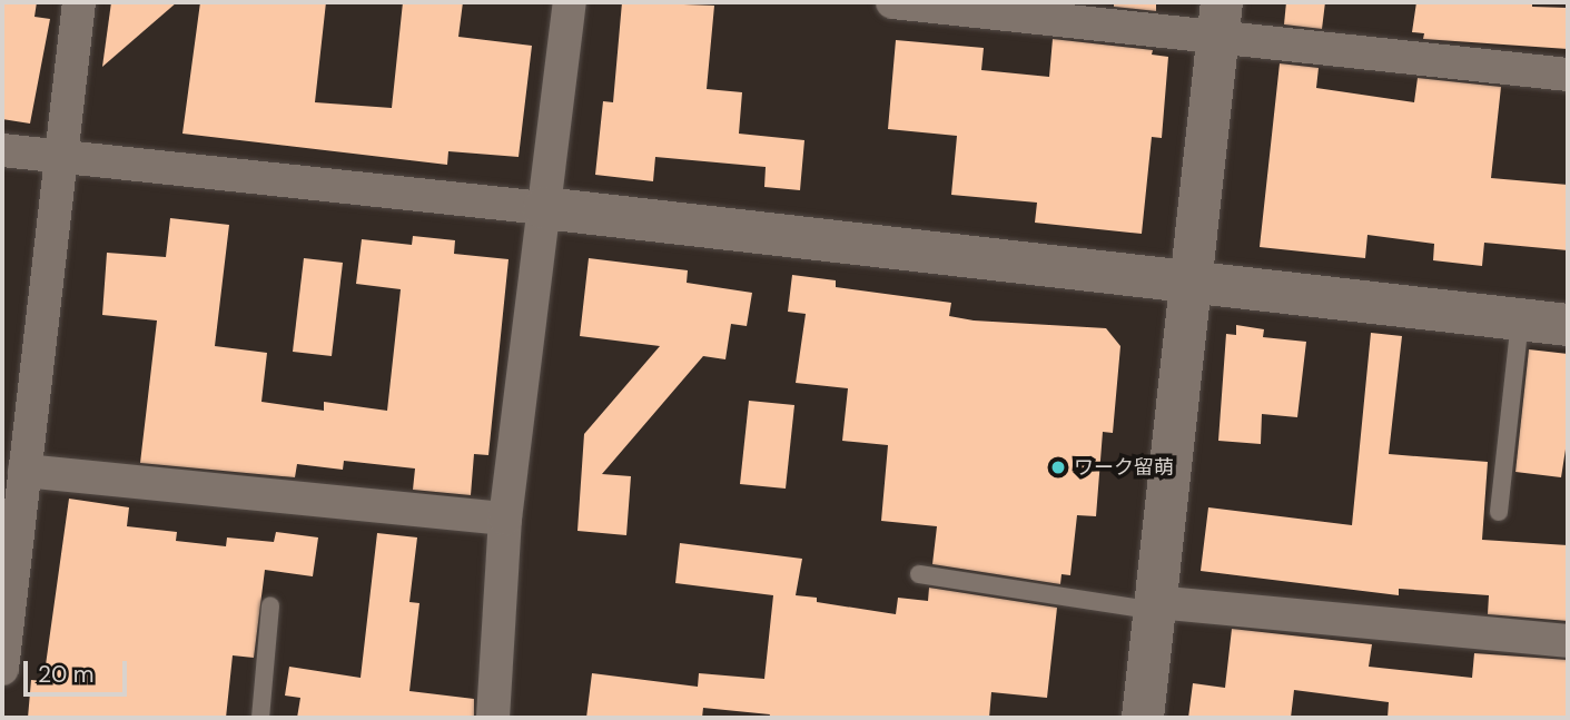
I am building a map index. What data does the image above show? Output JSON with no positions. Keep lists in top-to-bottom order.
{
  "places": ["ワーク留萌"],
  "scale_bar": "20 m"
}
